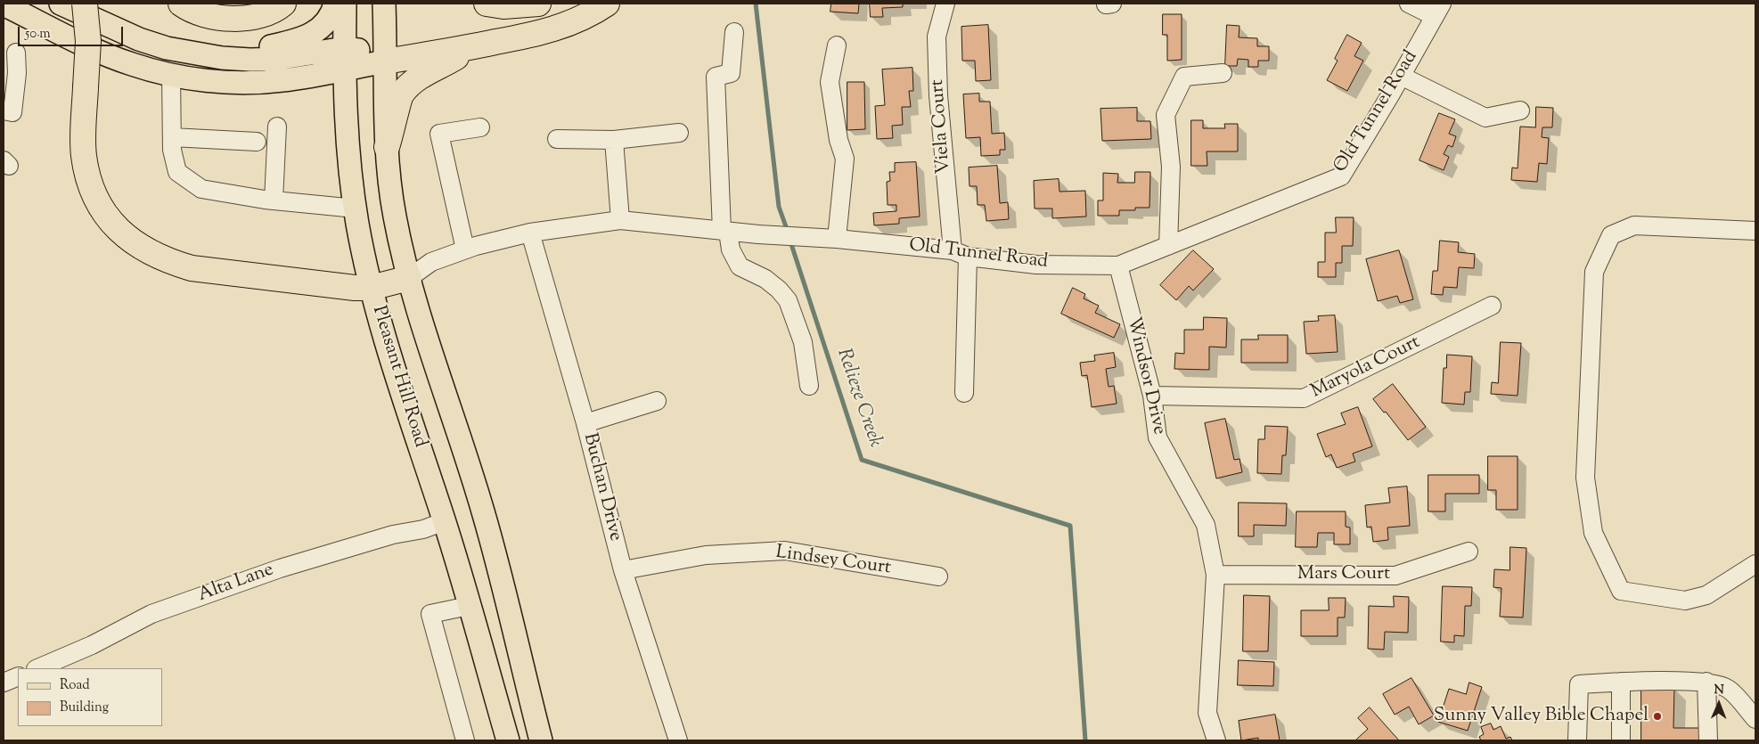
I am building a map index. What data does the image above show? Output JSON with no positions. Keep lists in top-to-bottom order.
{
  "streets": {
    "main road": ["Pleasant Hill Road"],
    "street": [
      "Old Tunnel Road",
      "Viela Court",
      "Maryola Court",
      "Windsor Drive",
      "Buchan Drive",
      "Lindsey Court",
      "Mars Court",
      "Alta Lane"
    ]
  },
  "crossings": [
    ["Old Tunnel Road", "Viela Court"],
    ["Old Tunnel Road", "Windsor Drive"],
    ["Old Tunnel Road", "Pleasant Hill Road"],
    ["Old Tunnel Road", "Buchan Drive"],
    ["Maryola Court", "Windsor Drive"],
    ["Windsor Drive", "Mars Court"],
    ["Pleasant Hill Road", "Alta Lane"],
    ["Buchan Drive", "Lindsey Court"]
  ],
  "water": ["Relieze Creek"],
  "places": ["Sunny Valley Bible Chapel"],
  "legend": ["Road", "Building"],
  "scale_bar": "50 m",
  "north": "top"
}
